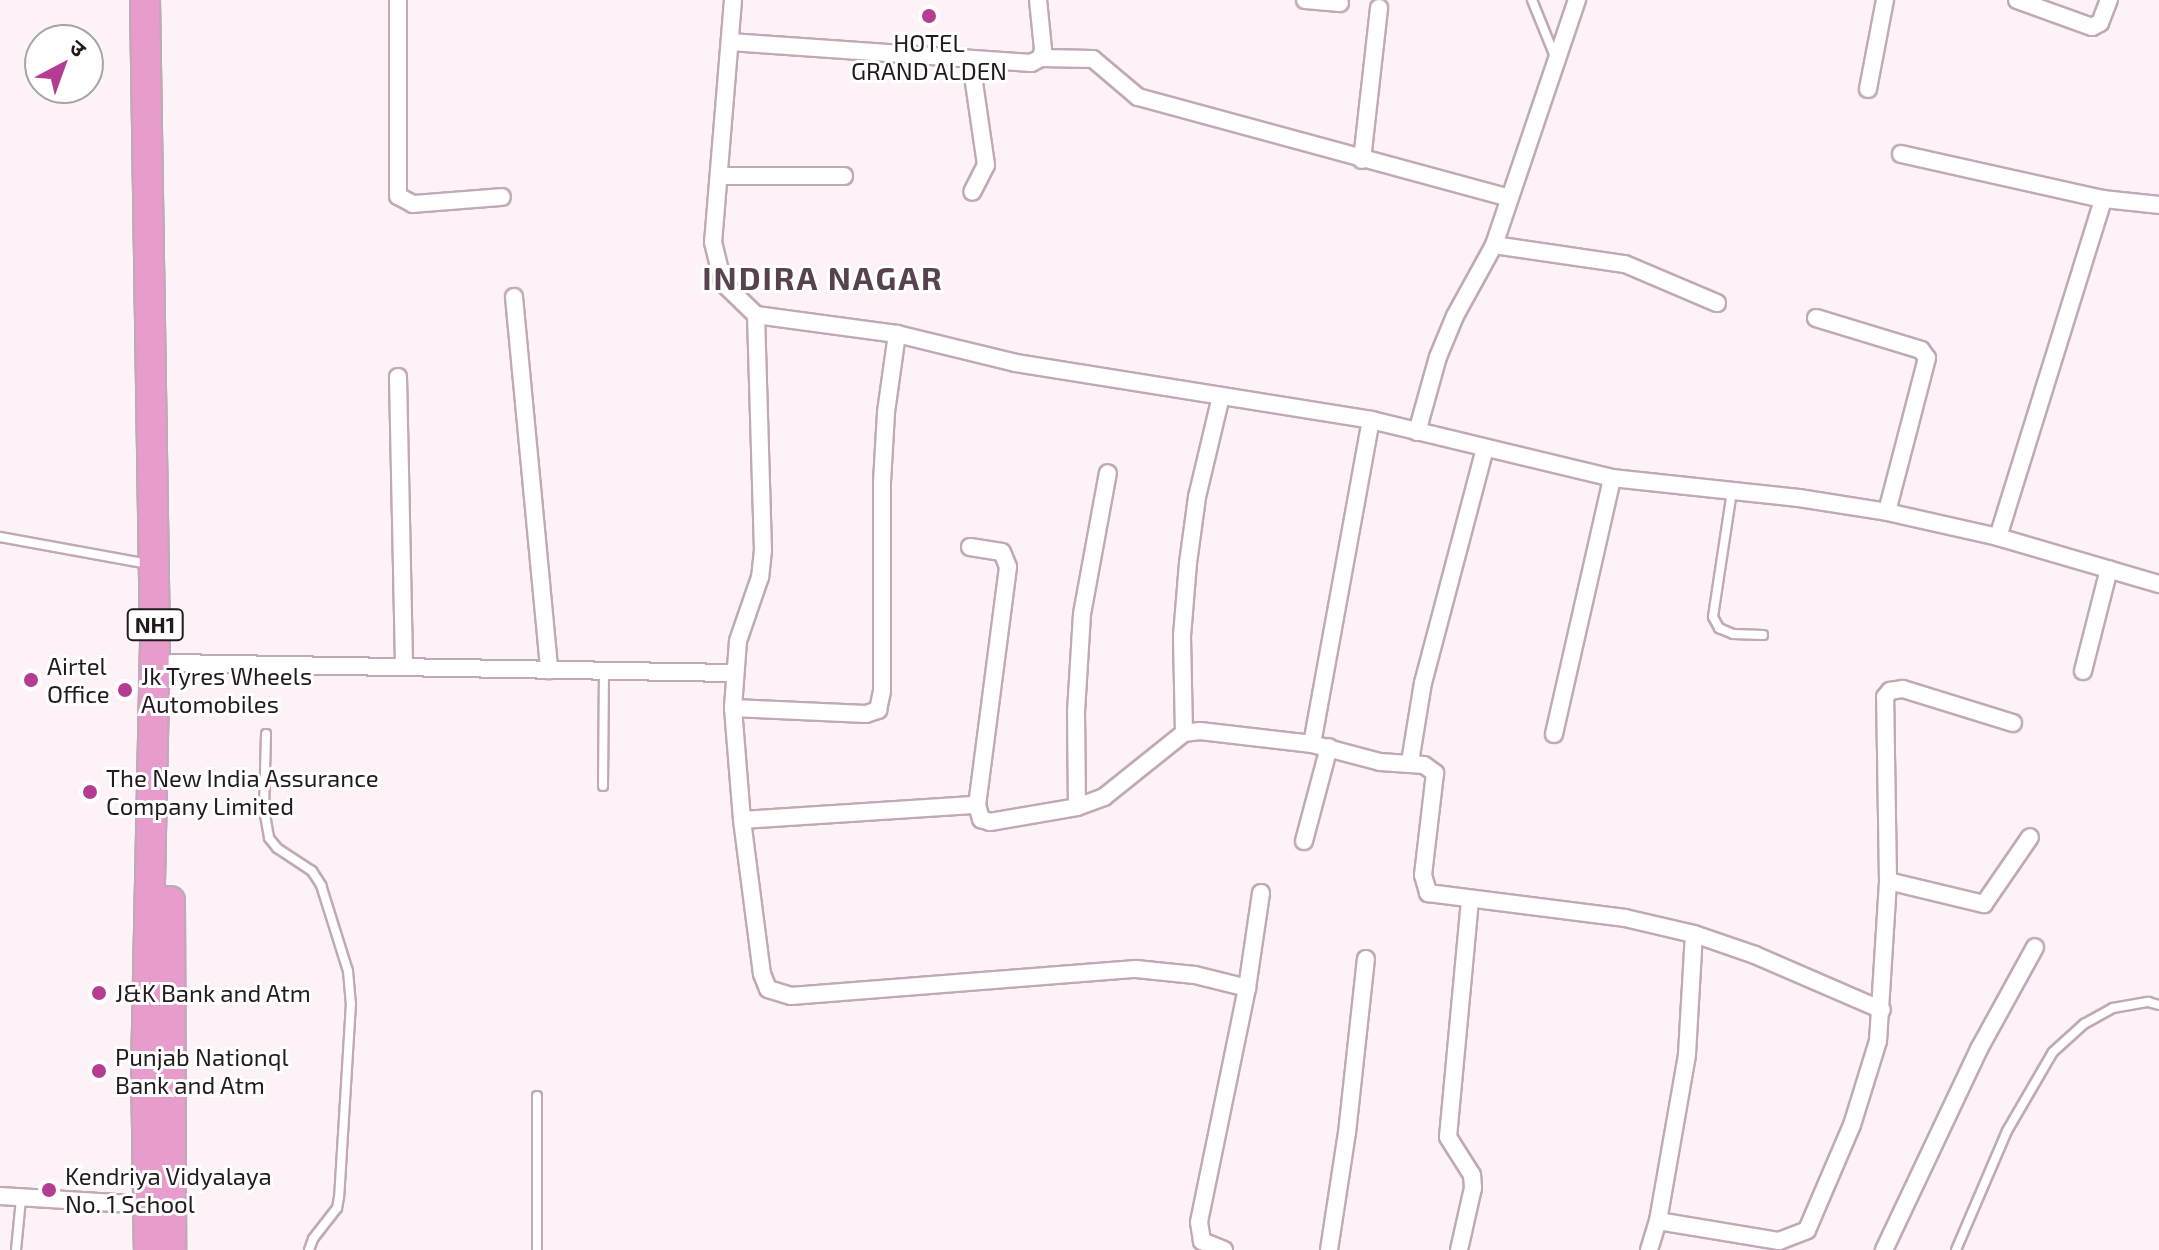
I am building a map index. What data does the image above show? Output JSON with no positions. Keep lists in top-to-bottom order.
{
  "streets": {
    "highway": ["NH1"]
  },
  "districts": ["INDIRA NAGAR"],
  "places": [
    "HOTEL GRAND ALDEN",
    "Airtel Office",
    "Jk Tyres Wheels Automobiles",
    "The New India Assurance Company Limited",
    "J&K Bank and Atm",
    "Punjab Nationql Bank and Atm",
    "Kendriya Vidyalaya No. 1 School"
  ],
  "north": "top right"
}
